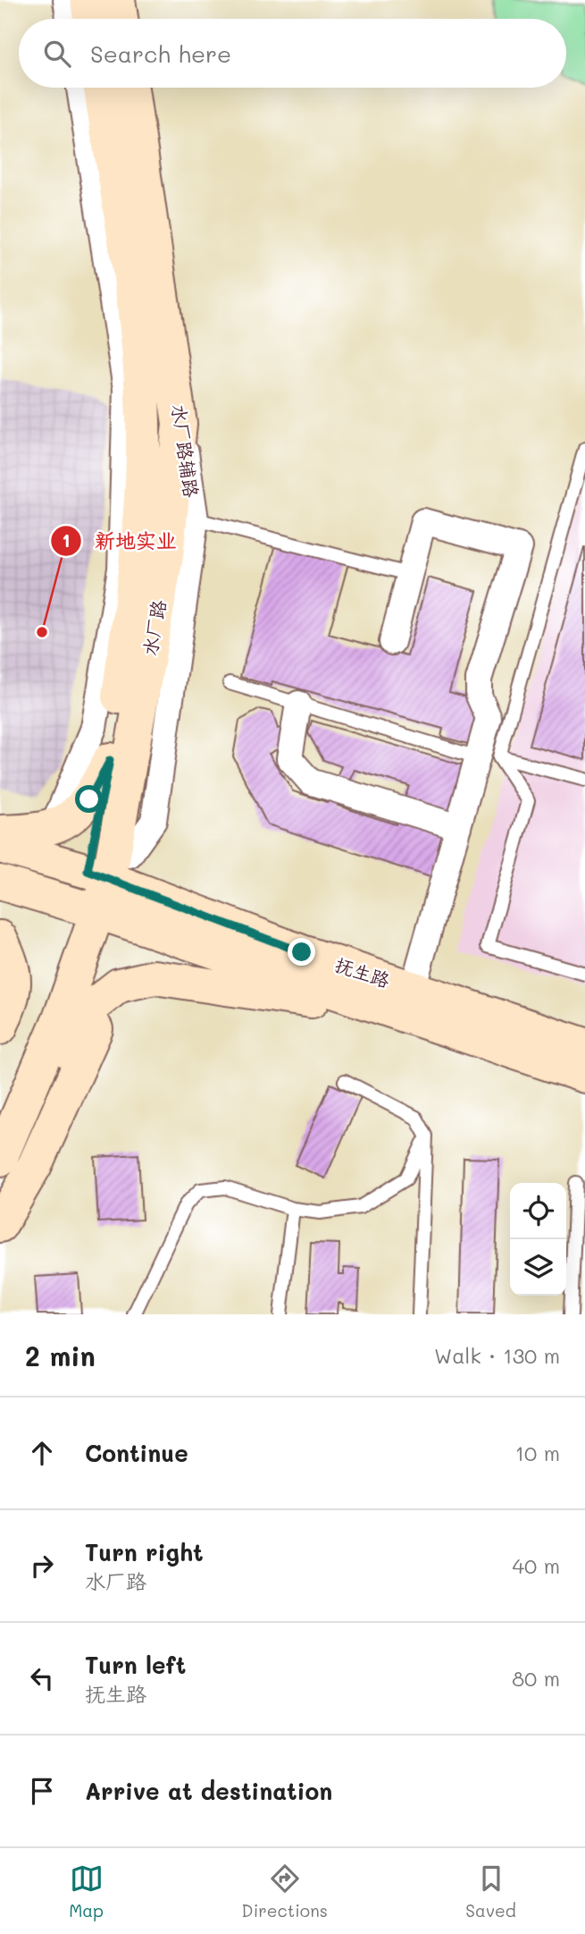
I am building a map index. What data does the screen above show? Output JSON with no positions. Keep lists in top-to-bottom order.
{
  "streets": {
    "street": ["水厂路", "抚生路"]
  },
  "crossings": [
    ["水厂路", "抚生路"]
  ],
  "places": ["新地实业"],
  "page": {
    "search": "Search here",
    "heading": ["2 min", "Walk · 130 m"],
    "list": [
      ["Continue", "10 m"],
      ["Turn right", "水厂路", "40 m"],
      ["Turn left", "抚生路", "80 m"],
      "Arrive at destination"
    ],
    "nav": ["Map", "Directions", "Saved"]
  }
}
